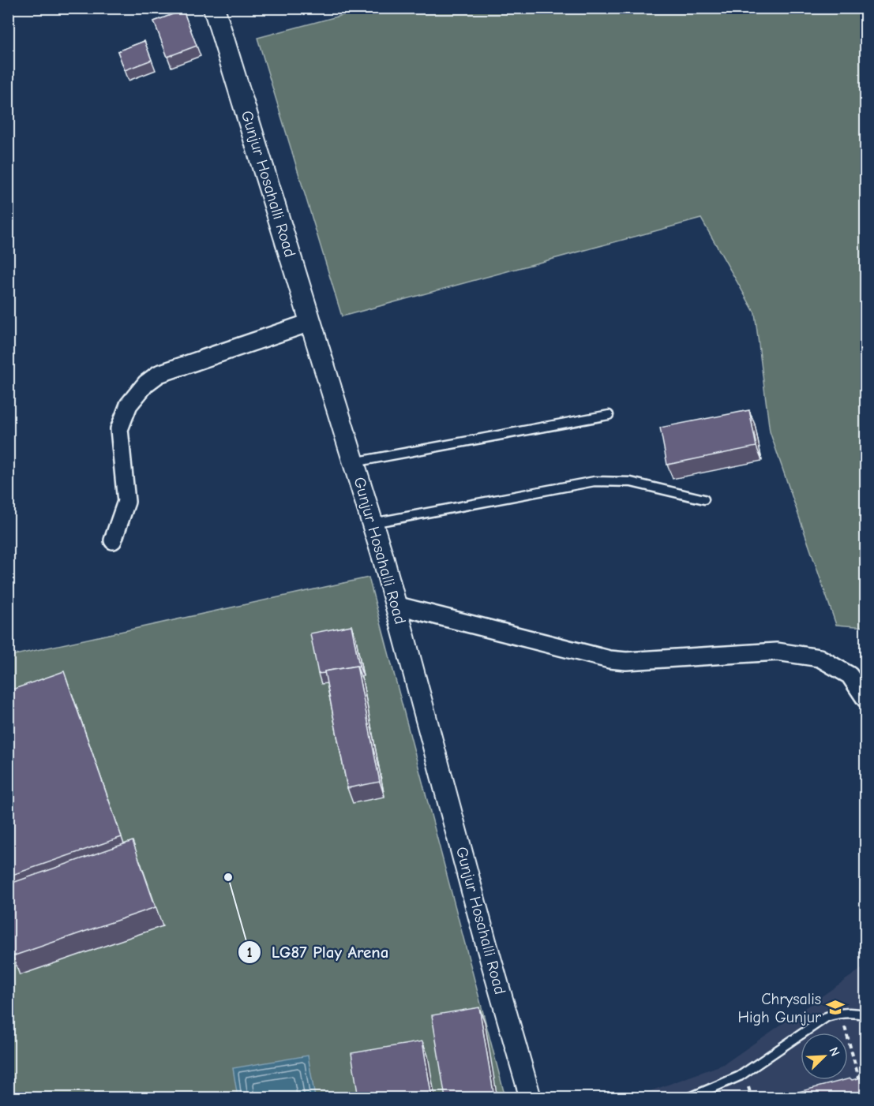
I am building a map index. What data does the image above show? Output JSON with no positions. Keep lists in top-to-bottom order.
{
  "streets": {
    "street": ["Gunjur Hosahalli Road"]
  },
  "places": {
    "other": ["LG87 Play Arena"],
    "school or university": ["Chrysalis High Gunjur"]
  },
  "north": "top right"
}
